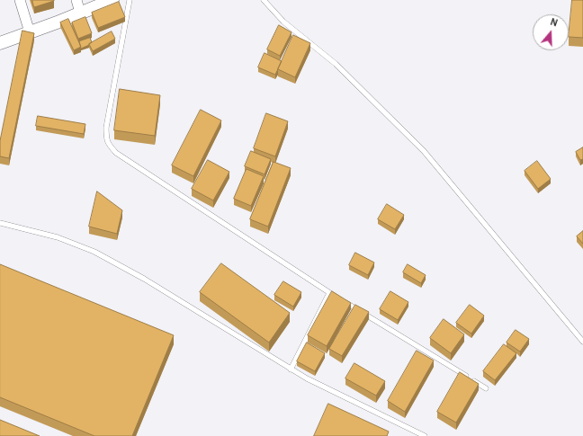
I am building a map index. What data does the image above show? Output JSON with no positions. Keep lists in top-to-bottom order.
{
  "north": "top"
}
